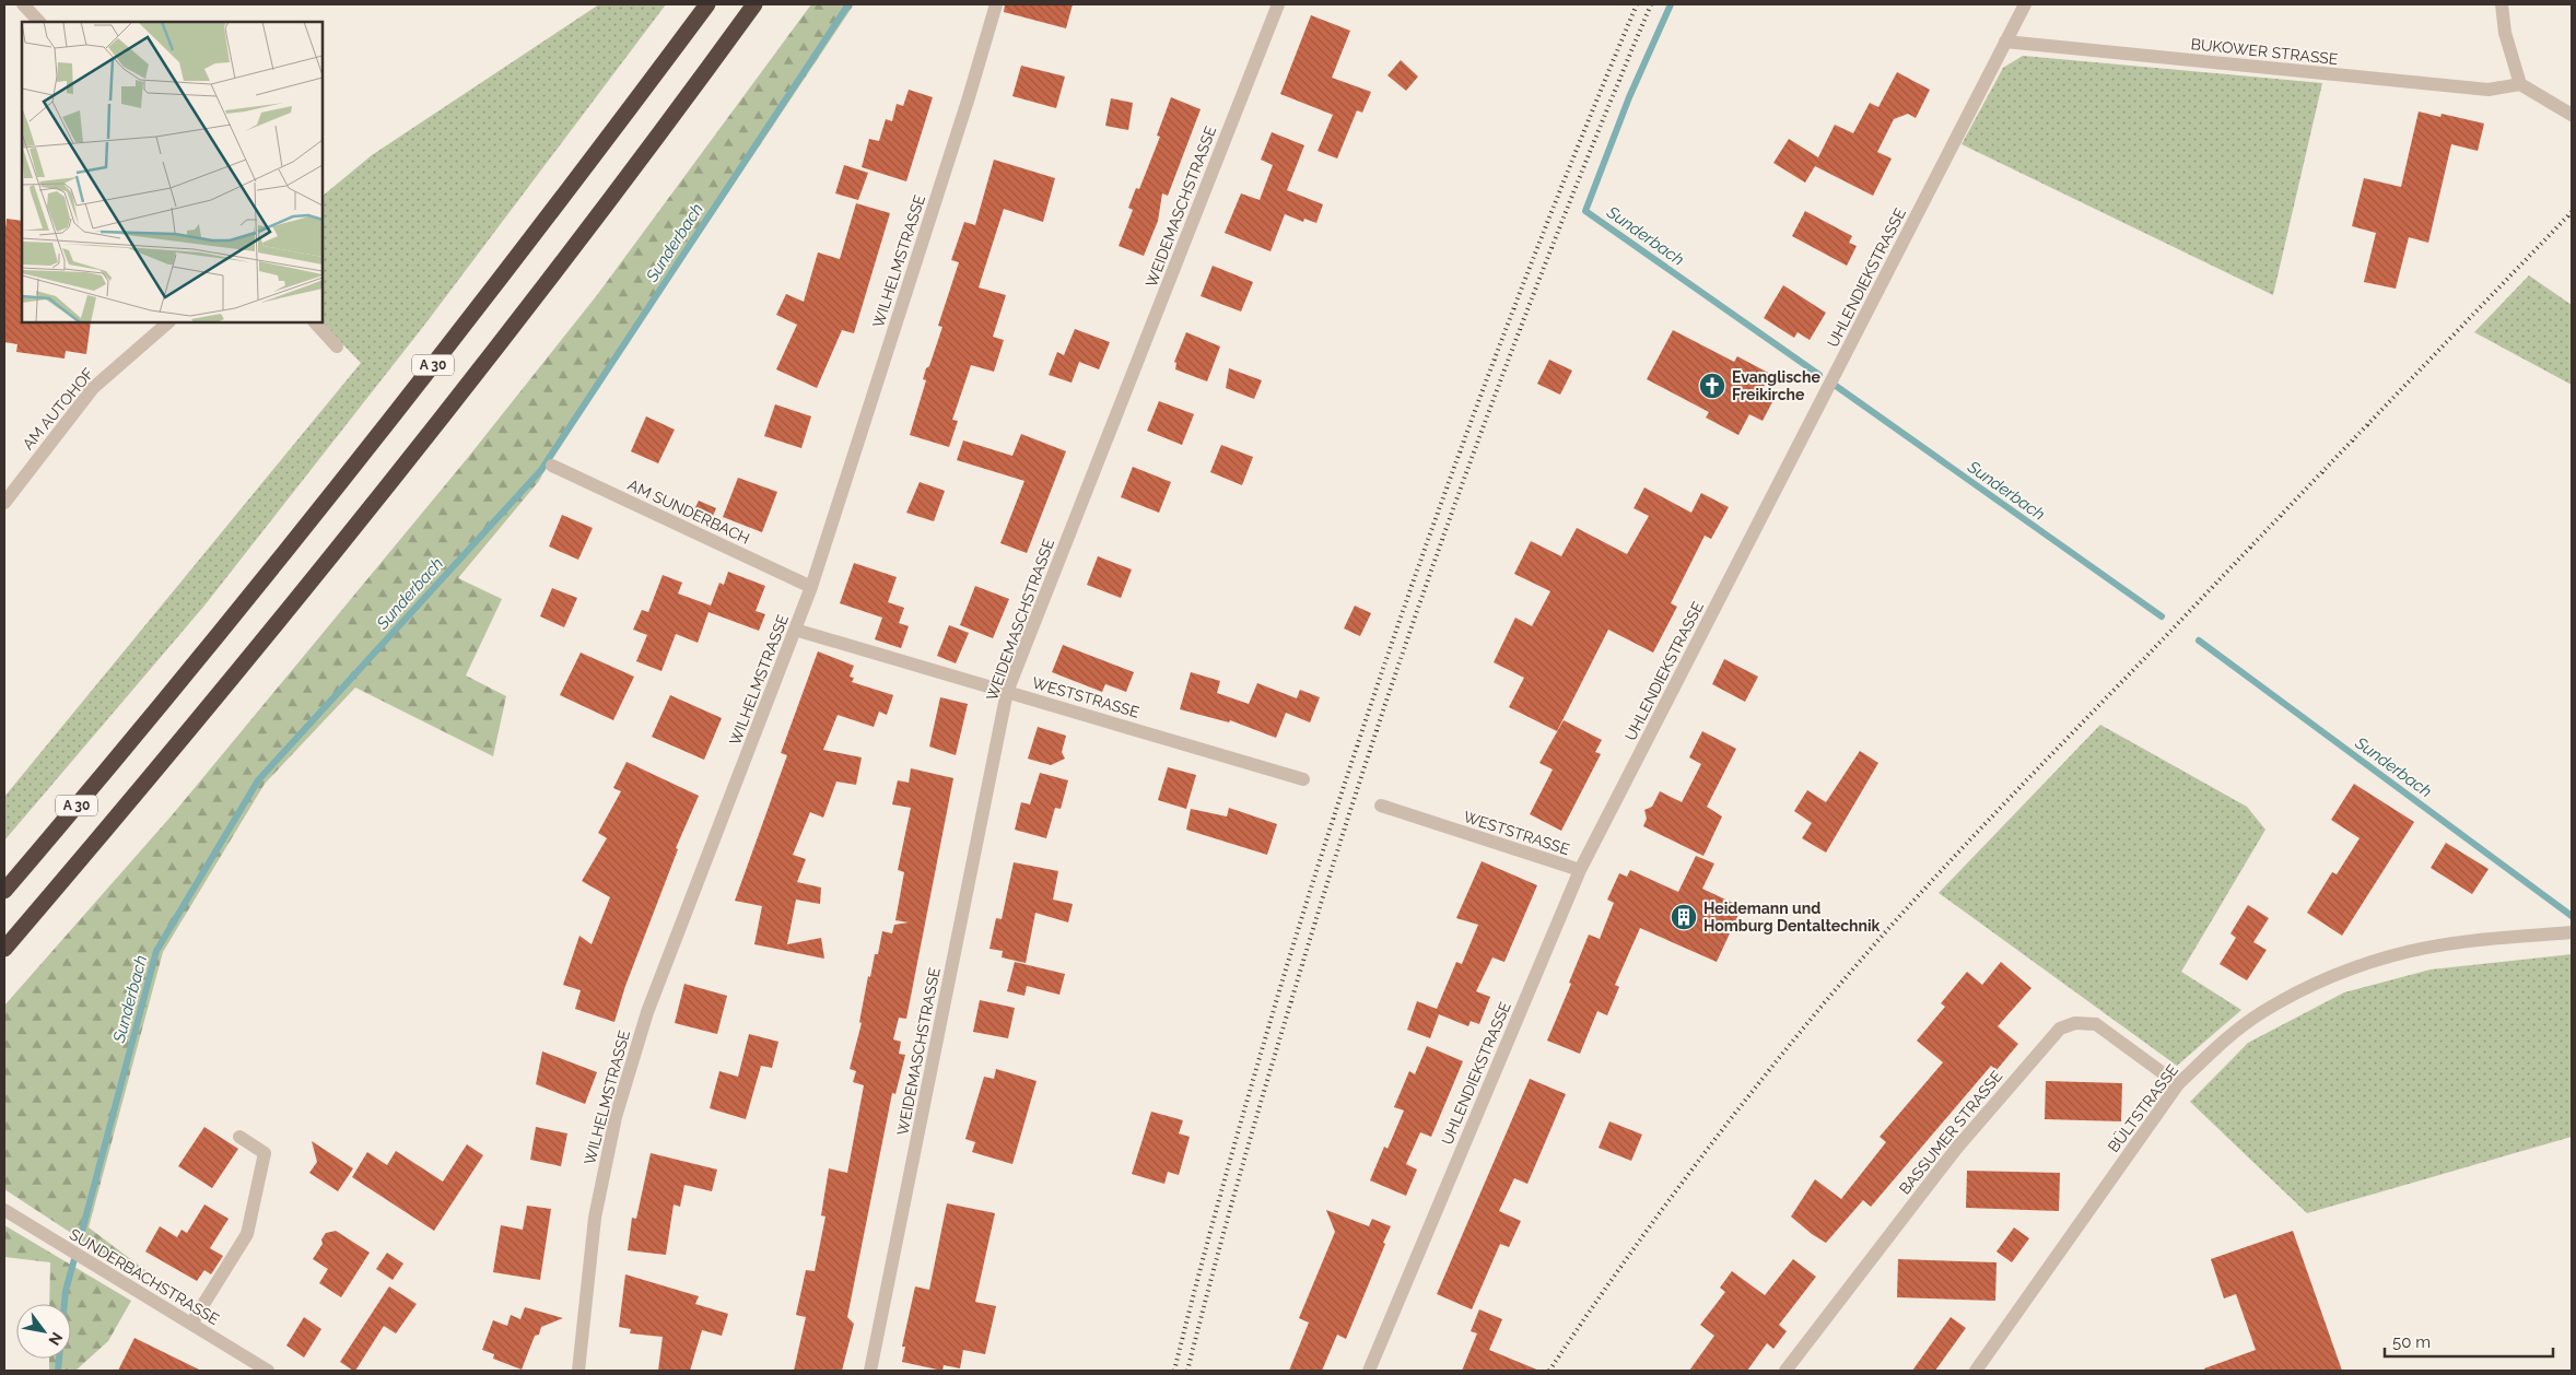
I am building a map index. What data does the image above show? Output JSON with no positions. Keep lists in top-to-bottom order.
{
  "streets": {
    "highway": ["A 30"],
    "street": [
      "BUKOWER STRASSE",
      "WEIDEMASCHSTRASSE",
      "WILHELMSTRASSE",
      "UHLENDIEKSTRASSE",
      "AM AUTOHOF",
      "AM SUNDERBACH",
      "WESTSTRASSE",
      "BÜLTSTRASSE",
      "BASSUMER STRASSE",
      "SUNDERBACHSTRASSE"
    ]
  },
  "crossings": [
    ["BUKOWER STRASSE", "UHLENDIEKSTRASSE"],
    ["WEIDEMASCHSTRASSE", "WESTSTRASSE"],
    ["WILHELMSTRASSE", "AM SUNDERBACH"],
    ["WILHELMSTRASSE", "WESTSTRASSE"],
    ["UHLENDIEKSTRASSE", "WESTSTRASSE"],
    ["BÜLTSTRASSE", "BASSUMER STRASSE"]
  ],
  "water": ["Sunderbach"],
  "places": {
    "church": ["Evanglische Freikirche"],
    "building": ["Heidemann und Homburg Dentaltechnik"]
  },
  "scale_bar": "50 m",
  "north": "bottom right"
}
